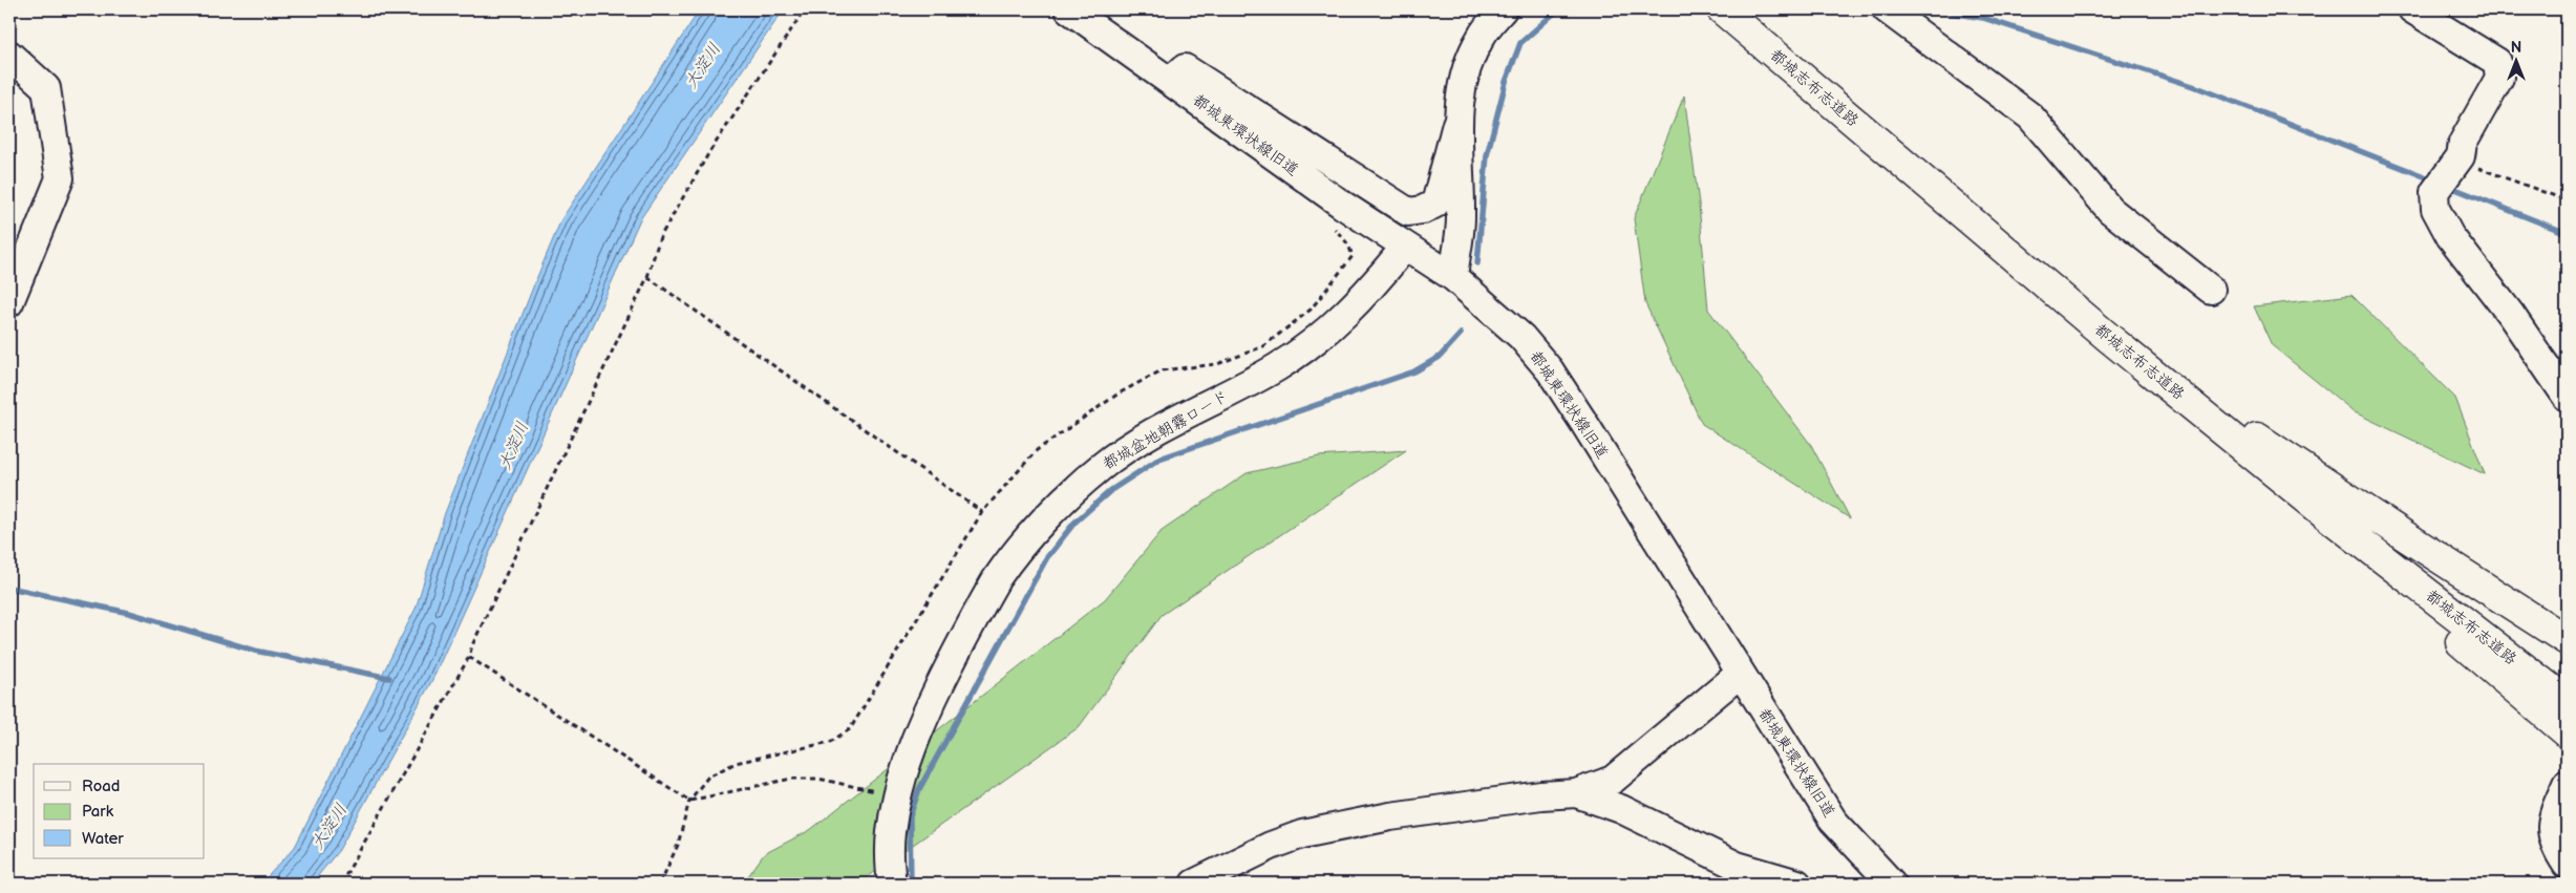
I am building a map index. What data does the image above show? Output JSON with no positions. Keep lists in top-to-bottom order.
{
  "streets": {
    "highway": ["都城志布志道路"],
    "street": ["都城東環状線旧道", "都城盆地朝霧ロード"]
  },
  "crossings": [
    ["都城東環状線旧道", "都城盆地朝霧ロード"]
  ],
  "water": ["大淀川"],
  "legend": ["Road", "Park", "Water"],
  "north": "top"
}
